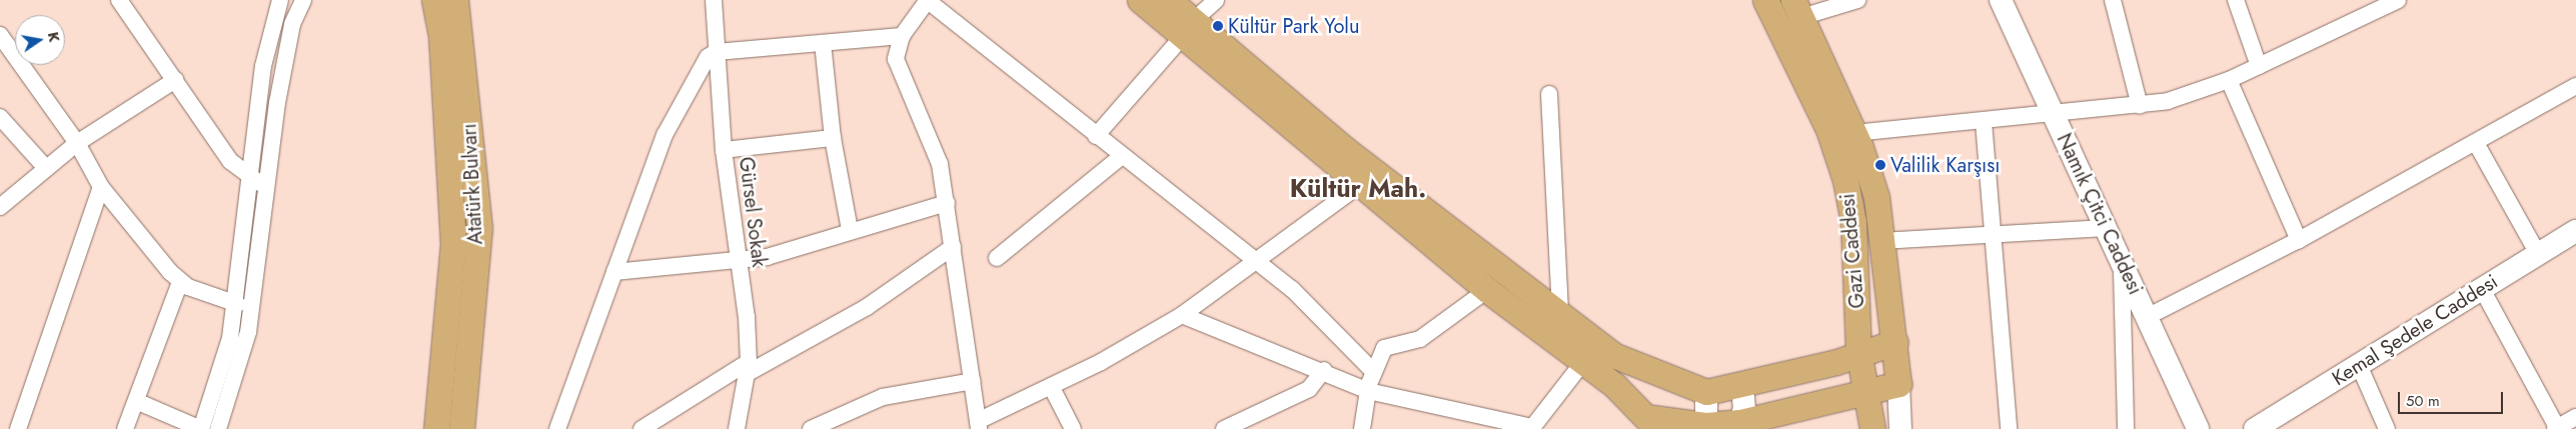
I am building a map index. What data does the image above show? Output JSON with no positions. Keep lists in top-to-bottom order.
{
  "streets": {
    "main road": ["Atatürk Bulvarı", "Gazi Caddesi"],
    "street": ["Gürsel Sokak", "Namık Çitci Caddesi", "Kemal Şedele Caddesi"]
  },
  "districts": ["Kültür Mah."],
  "places": ["Kültür Park Yolu", "Valilik Karşısı"],
  "scale_bar": "50 m",
  "north": "right"
}
